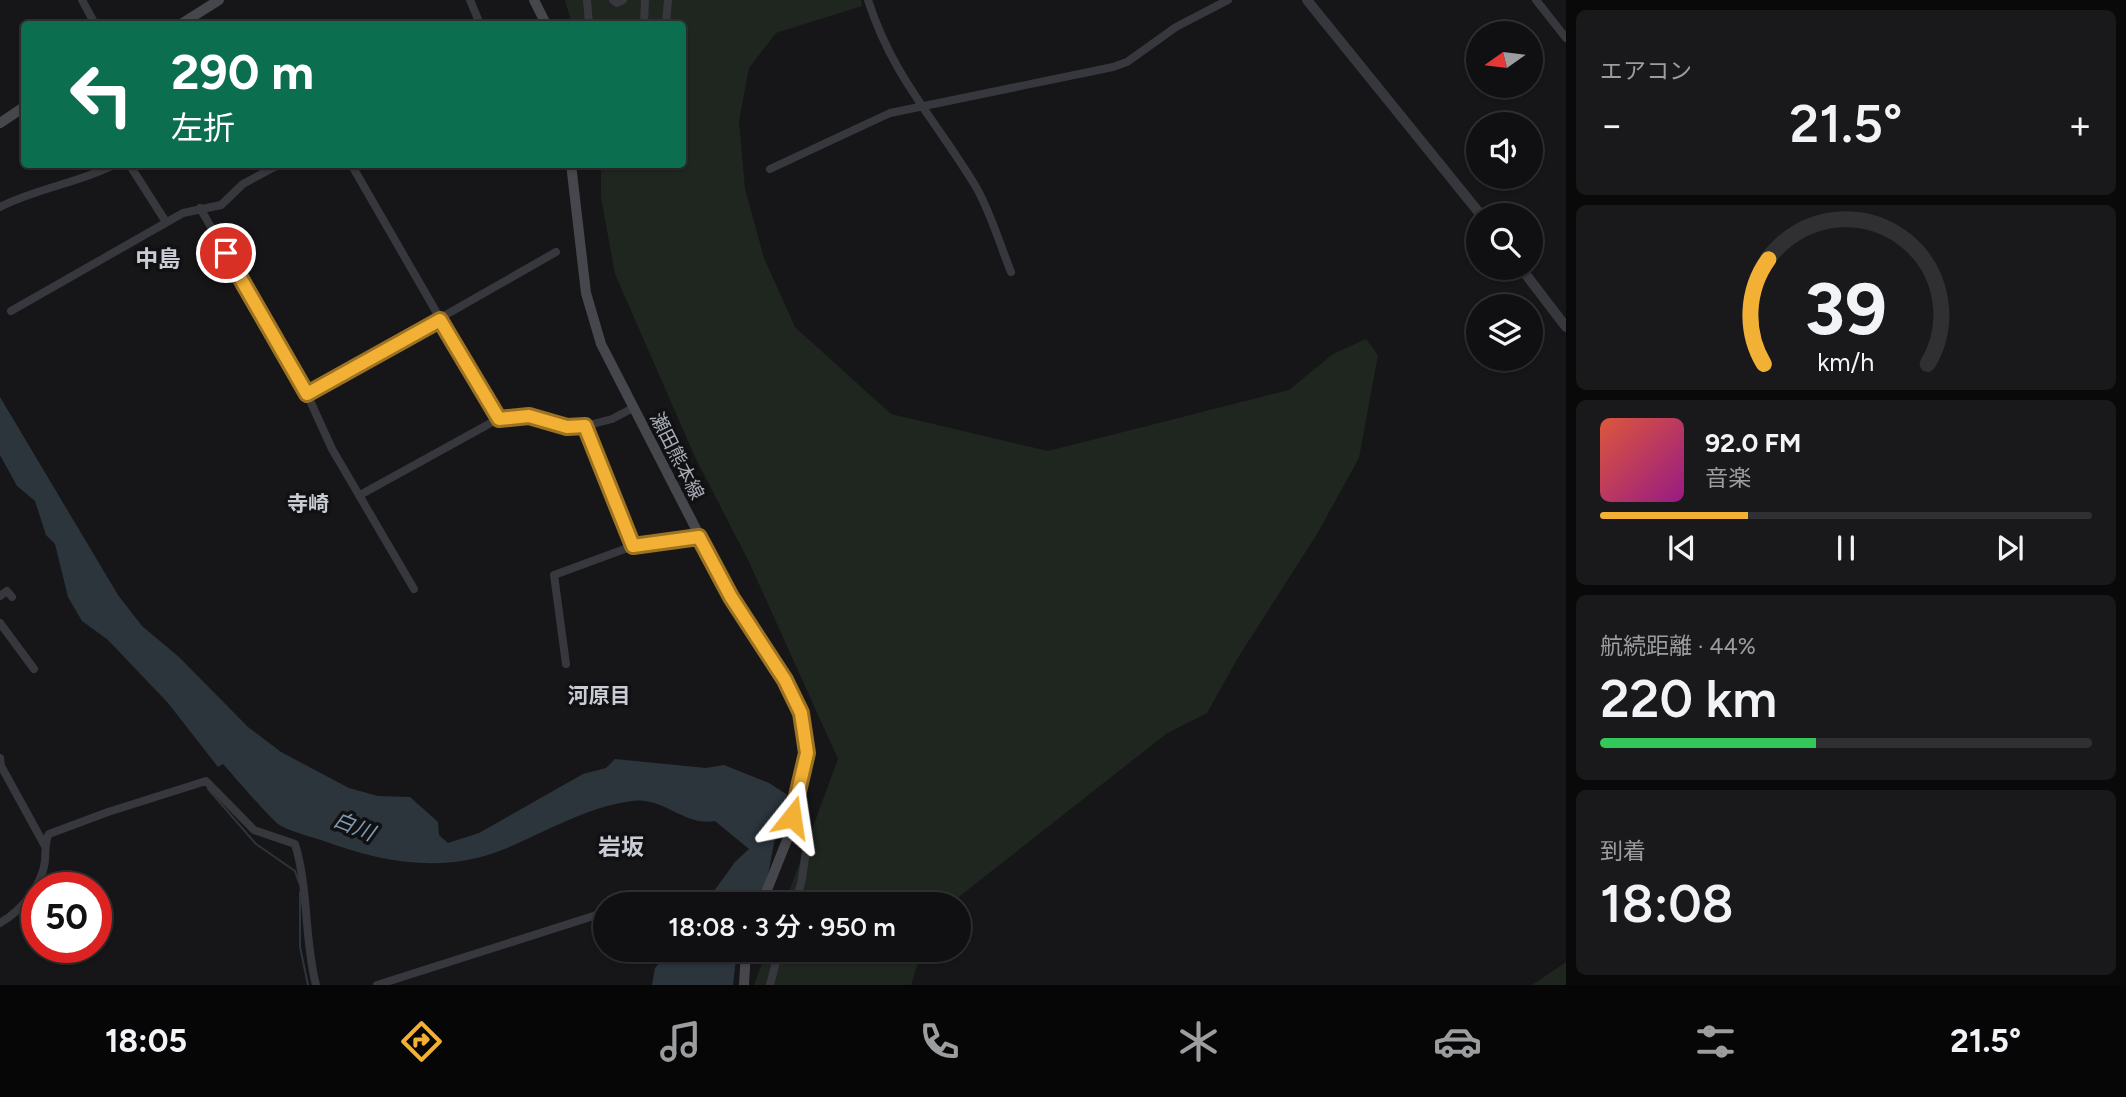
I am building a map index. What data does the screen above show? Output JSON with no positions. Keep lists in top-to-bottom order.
{
  "streets": {
    "main road": ["瀬田熊本線"]
  },
  "districts": [
    "中島",
    "寺崎",
    "河原目",
    "岩坂"
  ],
  "water": ["白川"],
  "north": "left",
  "page": {
    "tile": [
      "エアコン",
      ["航続距離 · 44%", "220 km"],
      ["到着", "18:08"]
    ],
    "turn": ["290 m", "左折"],
    "heat": ["−", "21.5°", "+"],
    "song": ["92.0 FM", "音楽"],
    "limit": "50",
    "trip": "18:08 · 3 分 · 950 m",
    "tabs": ["18:05", "21.5°"],
    "gauge": ["39", "km/h"]
  }
}
